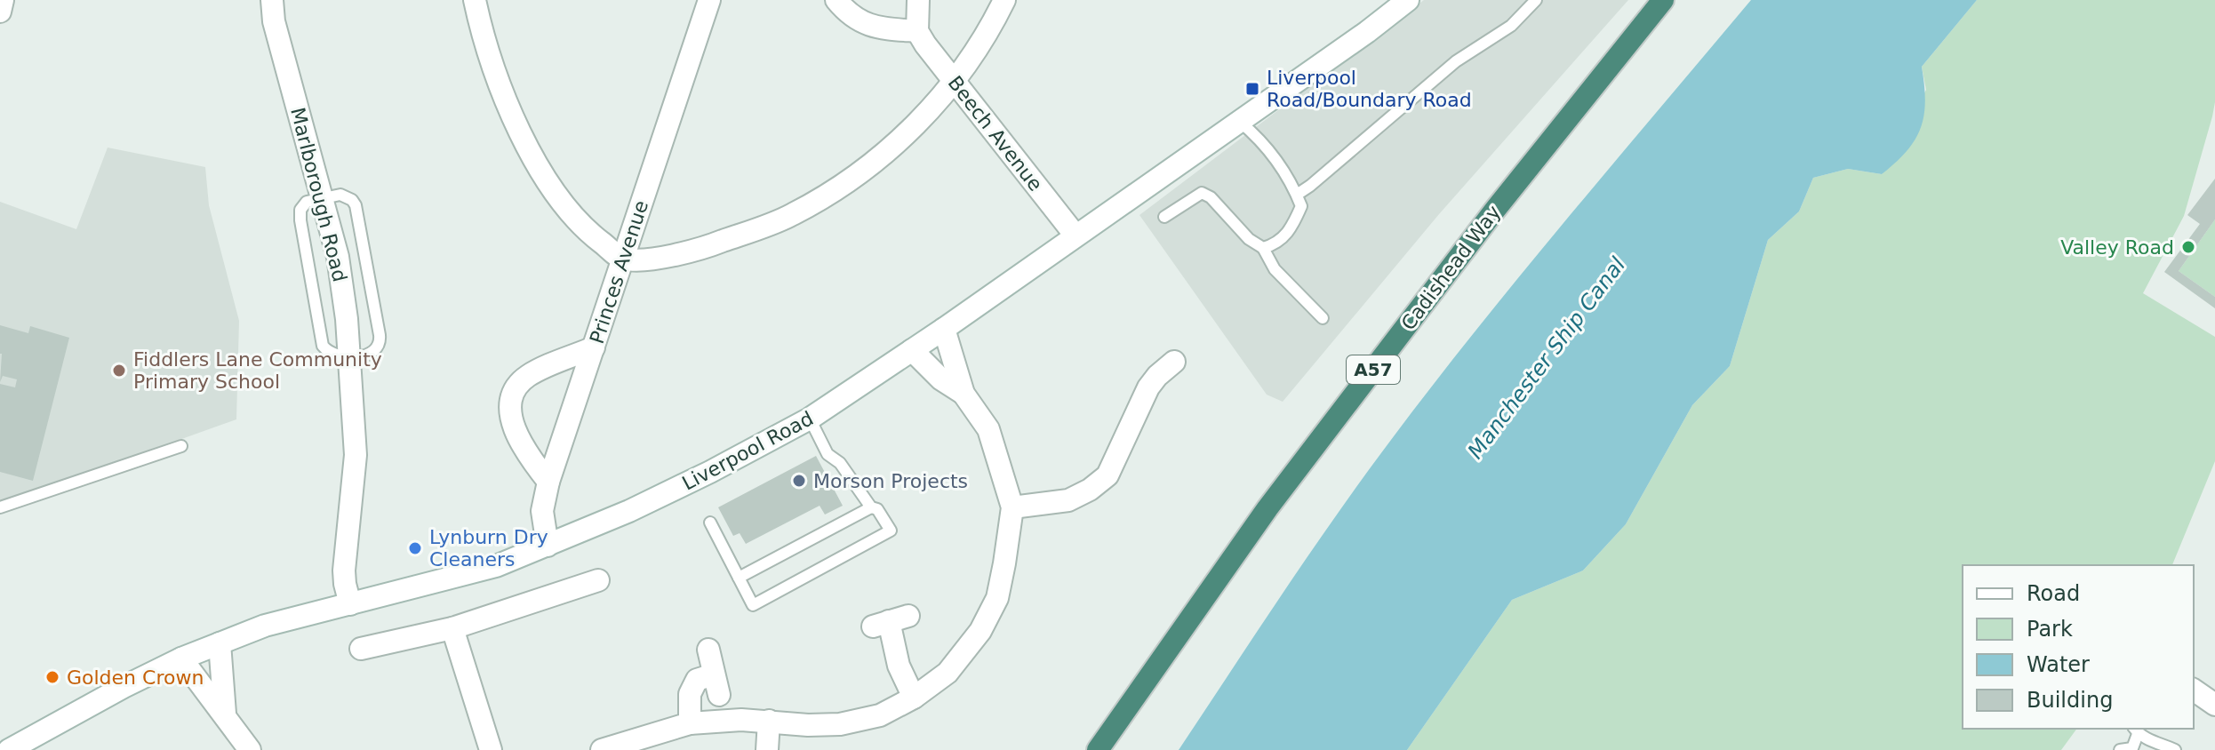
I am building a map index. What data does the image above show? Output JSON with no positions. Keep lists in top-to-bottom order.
{
  "streets": {
    "highway": ["Cadishead Way", "A57"],
    "street": [
      "Beech Avenue",
      "Marlborough Road",
      "Princes Avenue",
      "Liverpool Road"
    ]
  },
  "crossings": [
    ["Beech Avenue", "Liverpool Road"],
    ["Marlborough Road", "Liverpool Road"],
    ["Princes Avenue", "Liverpool Road"]
  ],
  "water": ["Manchester Ship Canal"],
  "places": {
    "transit": ["Liverpool Road/Boundary Road"],
    "other": [
      "Valley Road",
      "Fiddlers Lane Community Primary School",
      "Morson Projects",
      "Lynburn Dry Cleaners",
      "Golden Crown"
    ]
  },
  "legend": [
    "Road",
    "Park",
    "Water",
    "Building"
  ]
}
